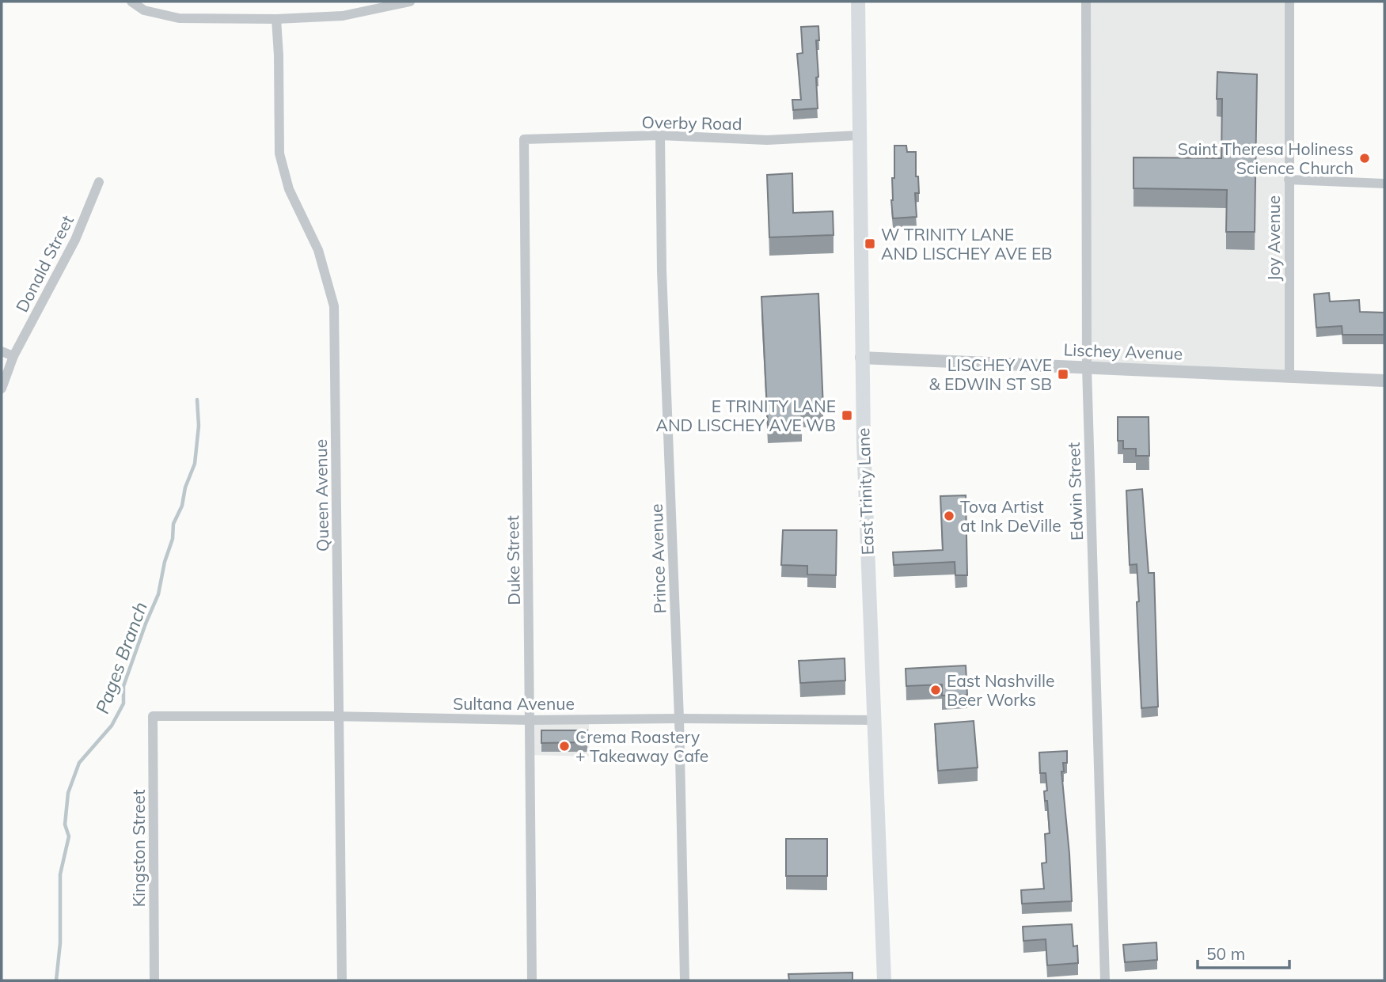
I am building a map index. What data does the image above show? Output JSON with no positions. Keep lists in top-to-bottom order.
{
  "streets": {
    "main road": ["East Trinity Lane"],
    "street": [
      "Overby Road",
      "Joy Avenue",
      "Donald Street",
      "Lischey Avenue",
      "Edwin Street",
      "Queen Avenue",
      "Prince Avenue",
      "Duke Street",
      "Sultana Avenue",
      "Kingston Street"
    ]
  },
  "crossings": [
    ["Overby Road", "East Trinity Lane"],
    ["Overby Road", "Prince Avenue"],
    ["Overby Road", "Duke Street"],
    ["Joy Avenue", "Lischey Avenue"],
    ["Lischey Avenue", "East Trinity Lane"],
    ["Lischey Avenue", "Edwin Street"],
    ["East Trinity Lane", "Sultana Avenue"],
    ["Queen Avenue", "Sultana Avenue"],
    ["Prince Avenue", "Sultana Avenue"],
    ["Duke Street", "Sultana Avenue"],
    ["Sultana Avenue", "Kingston Street"]
  ],
  "water": ["Pages Branch"],
  "places": {
    "other": [
      "Saint Theresa Holiness Science Church",
      "Tova Artist at Ink DeVille",
      "East Nashville Beer Works",
      "Crema Roastery + Takeaway Cafe"
    ],
    "transit": ["W TRINITY LANE AND LISCHEY AVE EB", "LISCHEY AVE & EDWIN ST SB", "E TRINITY LANE AND LISCHEY AVE WB"]
  },
  "scale_bar": "50 m"
}
